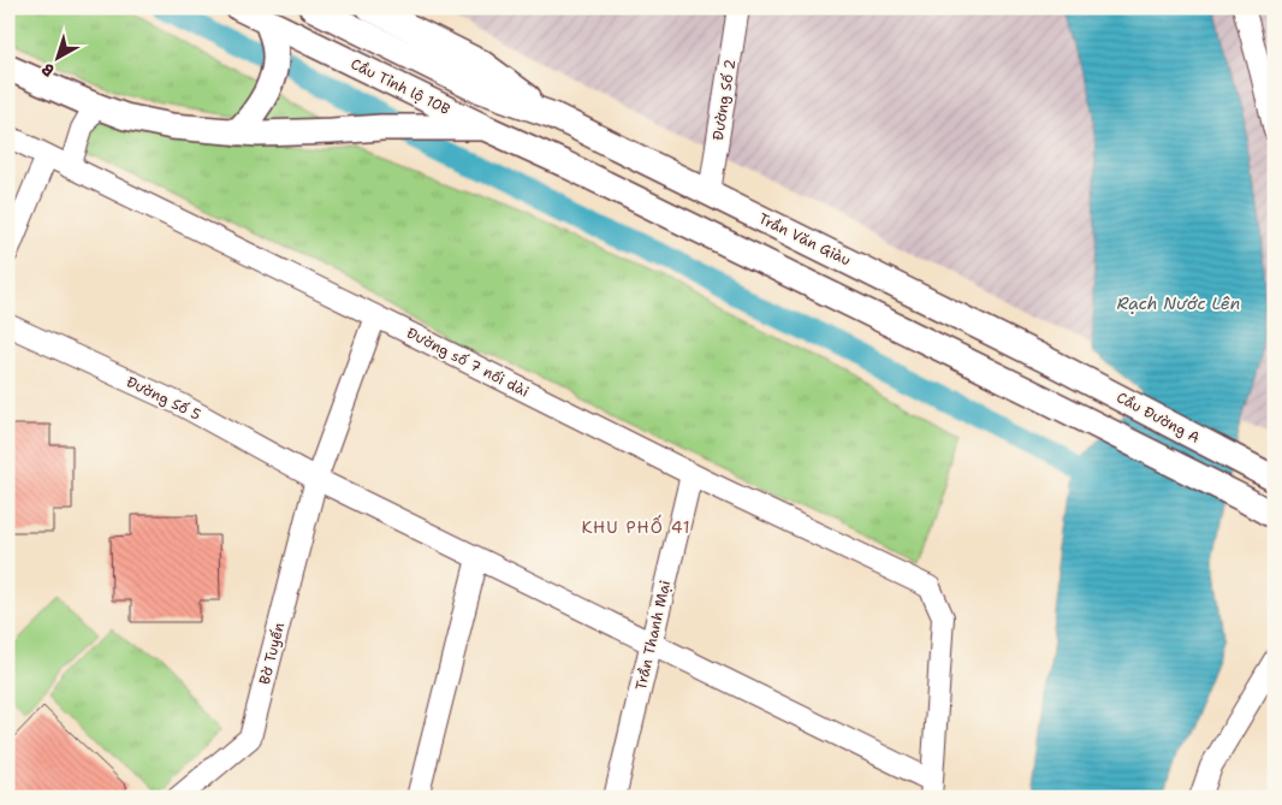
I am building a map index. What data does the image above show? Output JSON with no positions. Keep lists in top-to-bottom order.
{
  "streets": {
    "main road": ["Cầu Tỉnh lộ 10B", "Trần Văn Giàu", "Cầu Đường A"],
    "street": [
      "Đường Số 2",
      "Đường số 7 nối dài",
      "Đường Số 5",
      "Trần Thanh Mại",
      "Bờ Tuyến"
    ]
  },
  "crossings": [
    ["Đường Số 2", "Trần Văn Giàu"],
    ["Trần Văn Giàu", "Cầu Đường A"],
    ["Đường số 7 nối dài", "Đường Số 5"],
    ["Đường số 7 nối dài", "Trần Thanh Mại"],
    ["Đường số 7 nối dài", "Bờ Tuyến"],
    ["Đường Số 5", "Trần Thanh Mại"],
    ["Đường Số 5", "Bờ Tuyến"]
  ],
  "districts": ["KHU PHỐ 41"],
  "water": ["Rạch Nước Lên"],
  "north": "bottom left"
}
